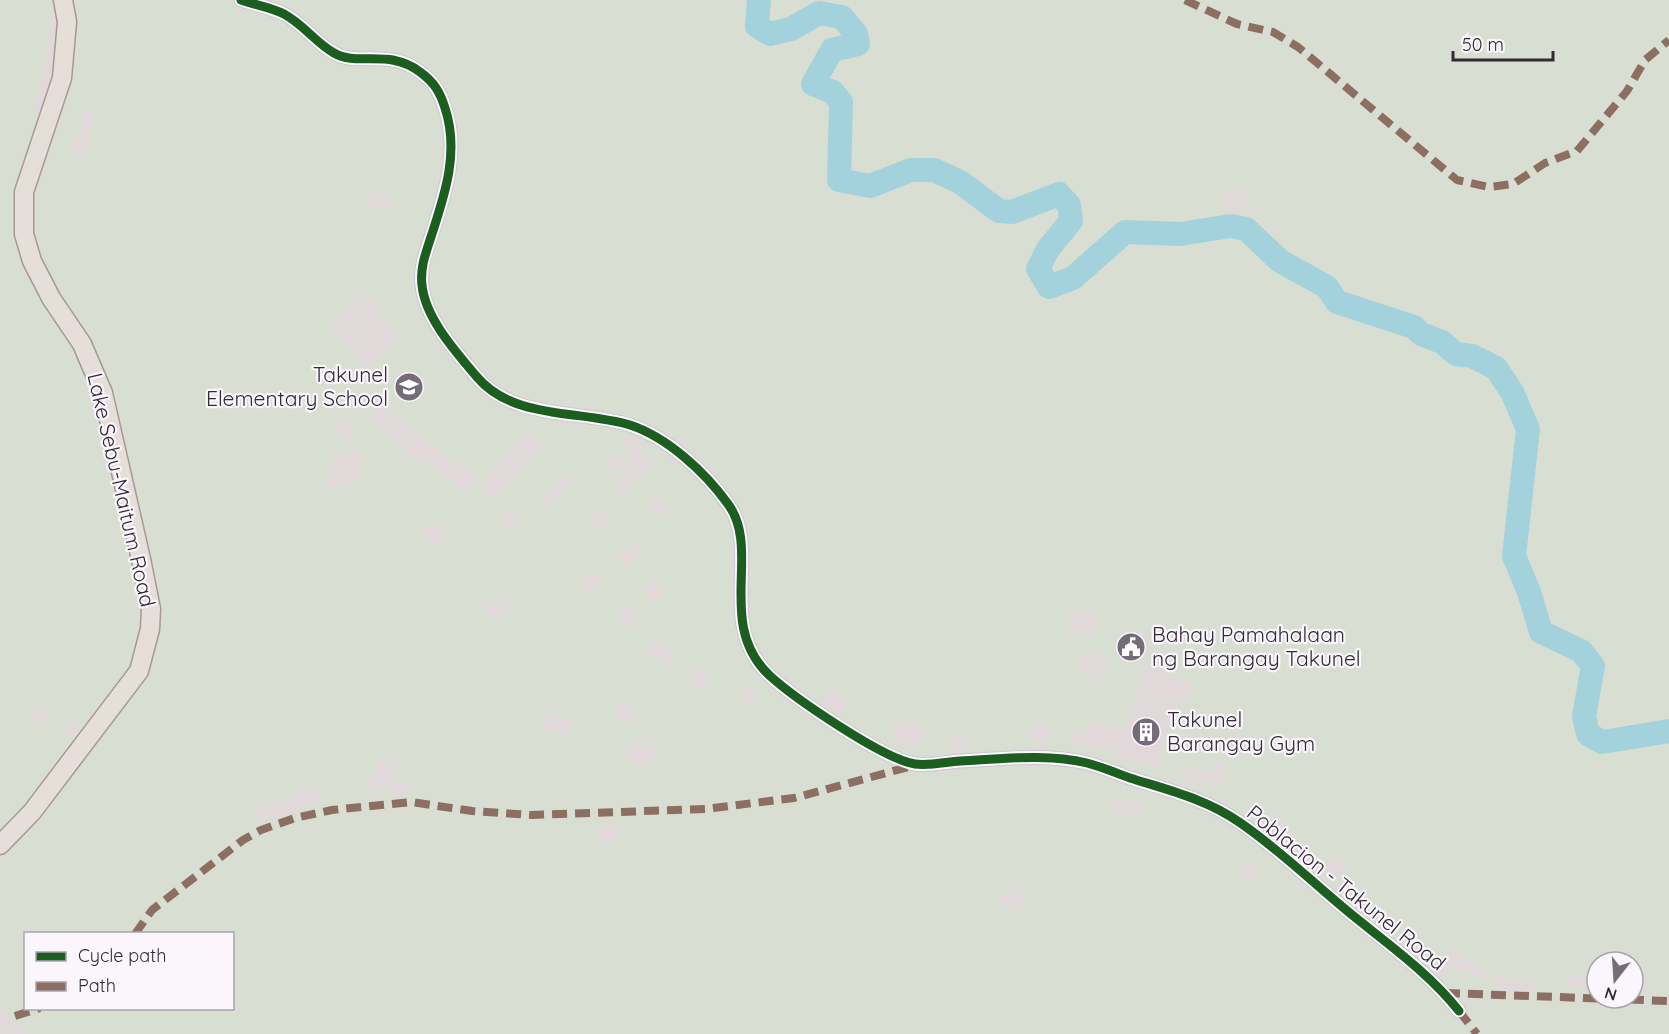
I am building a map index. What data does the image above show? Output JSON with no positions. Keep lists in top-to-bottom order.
{
  "streets": {
    "main road": ["Lake Sebu-Maitum Road"],
    "street": ["Poblacion - Takunel Road"]
  },
  "places": {
    "school or university": ["Takunel Elementary School"],
    "public building": ["Bahay Pamahalaan ng Barangay Takunel"],
    "building": ["Takunel Barangay Gym"]
  },
  "legend": ["Cycle path", "Path"],
  "scale_bar": "50 m",
  "north": "bottom"
}
